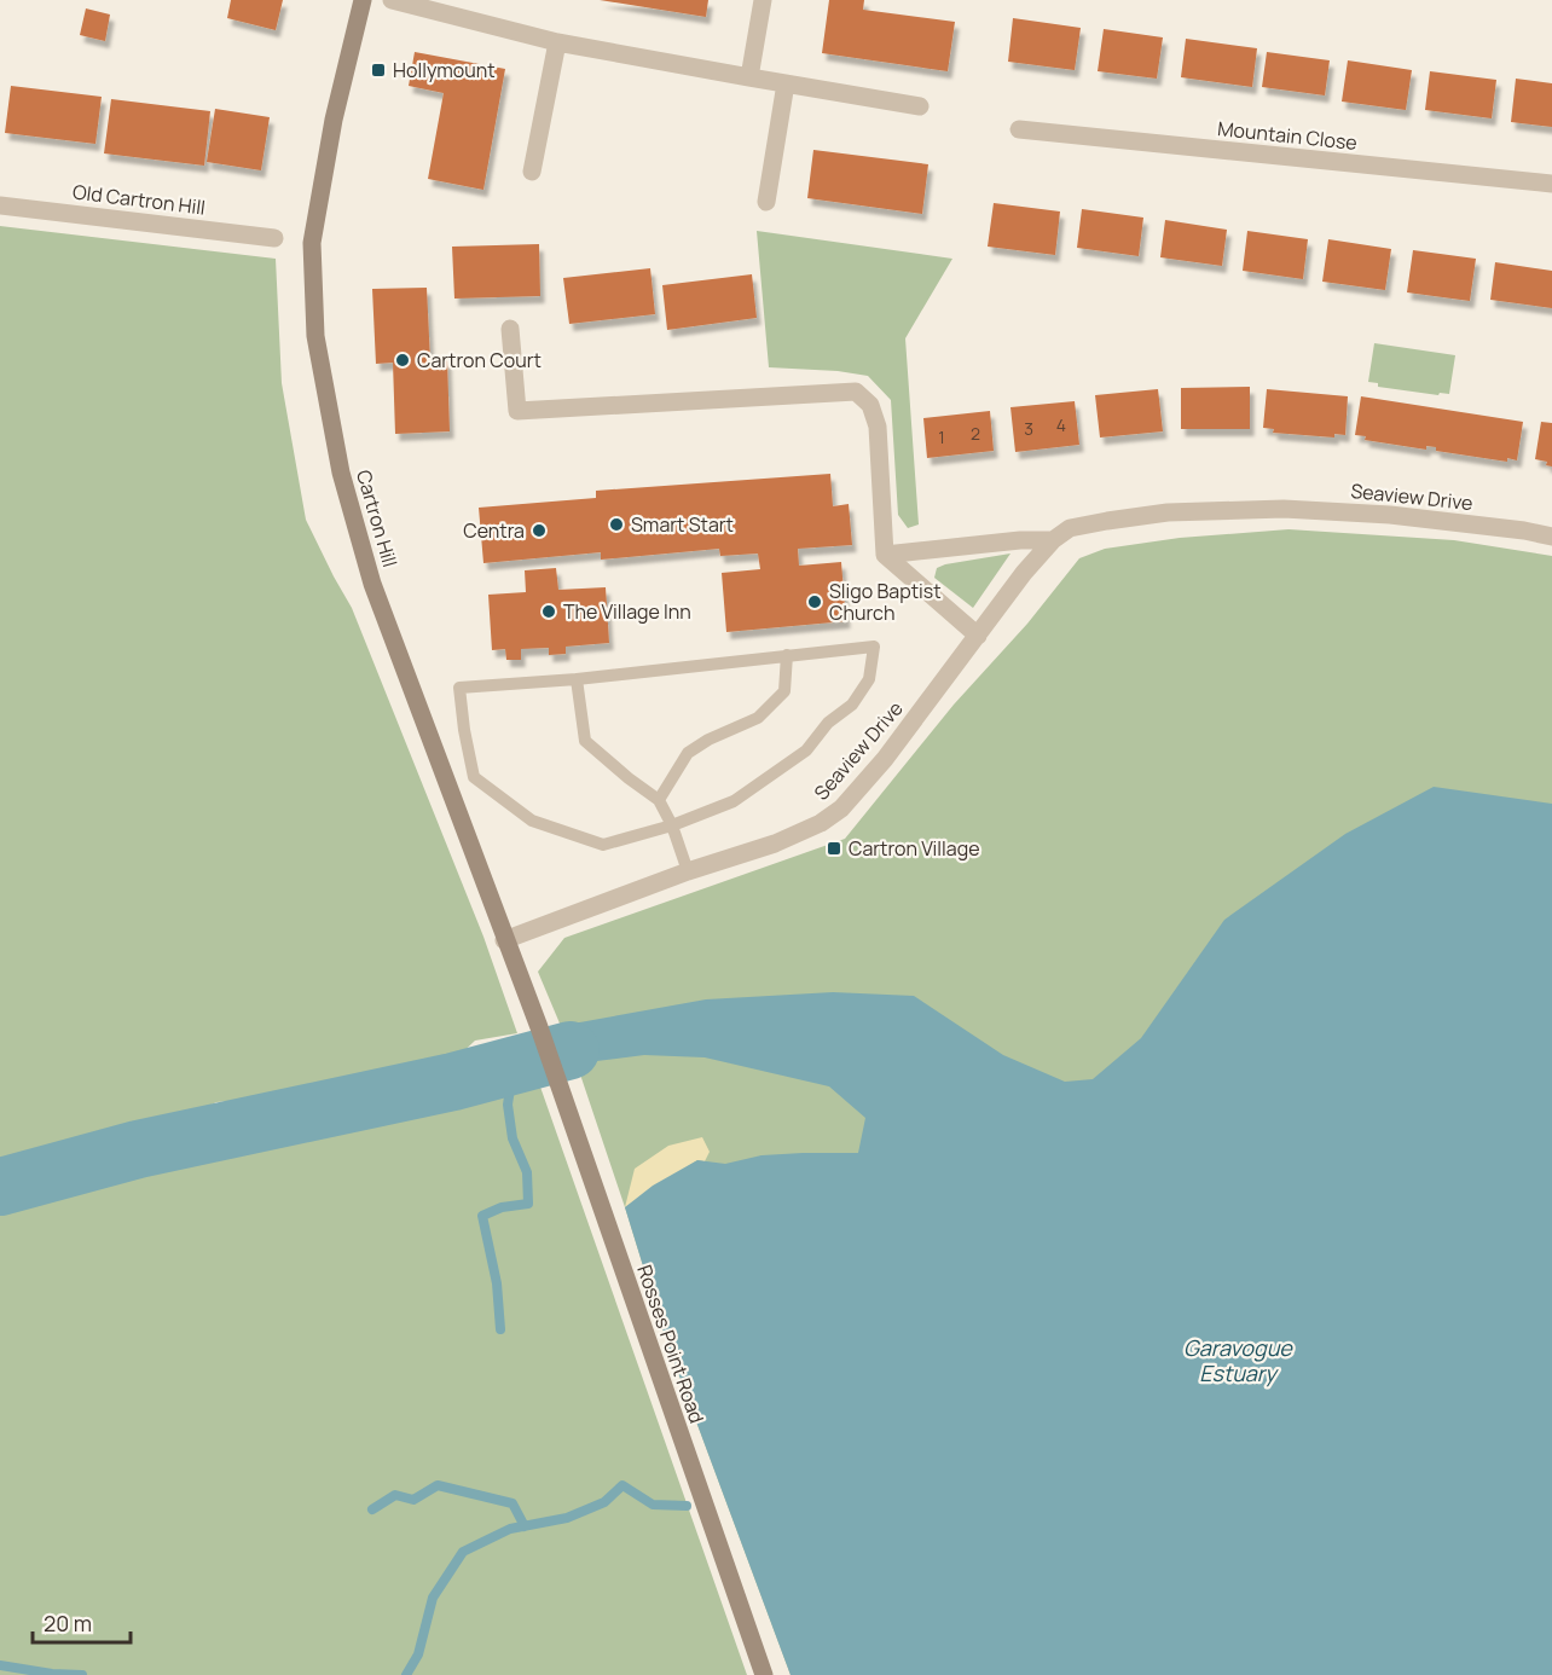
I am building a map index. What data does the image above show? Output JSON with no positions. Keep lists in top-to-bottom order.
{
  "streets": {
    "main road": ["Cartron Hill", "Rosses Point Road"],
    "street": ["Mountain Close", "Old Cartron Hill", "Seaview Drive"]
  },
  "crossings": [
    ["Seaview Drive", "Cartron Hill"],
    ["Cartron Hill", "Rosses Point Road"]
  ],
  "water": ["Garavogue Estuary"],
  "places": {
    "transit": ["Hollymount", "Cartron Village"],
    "other": [
      "Cartron Court",
      "Smart Start",
      "Centra",
      "Sligo Baptist Church",
      "The Village Inn"
    ]
  },
  "house_numbers": [
    "4",
    "3",
    "2",
    "1"
  ],
  "scale_bar": "20 m"
}
